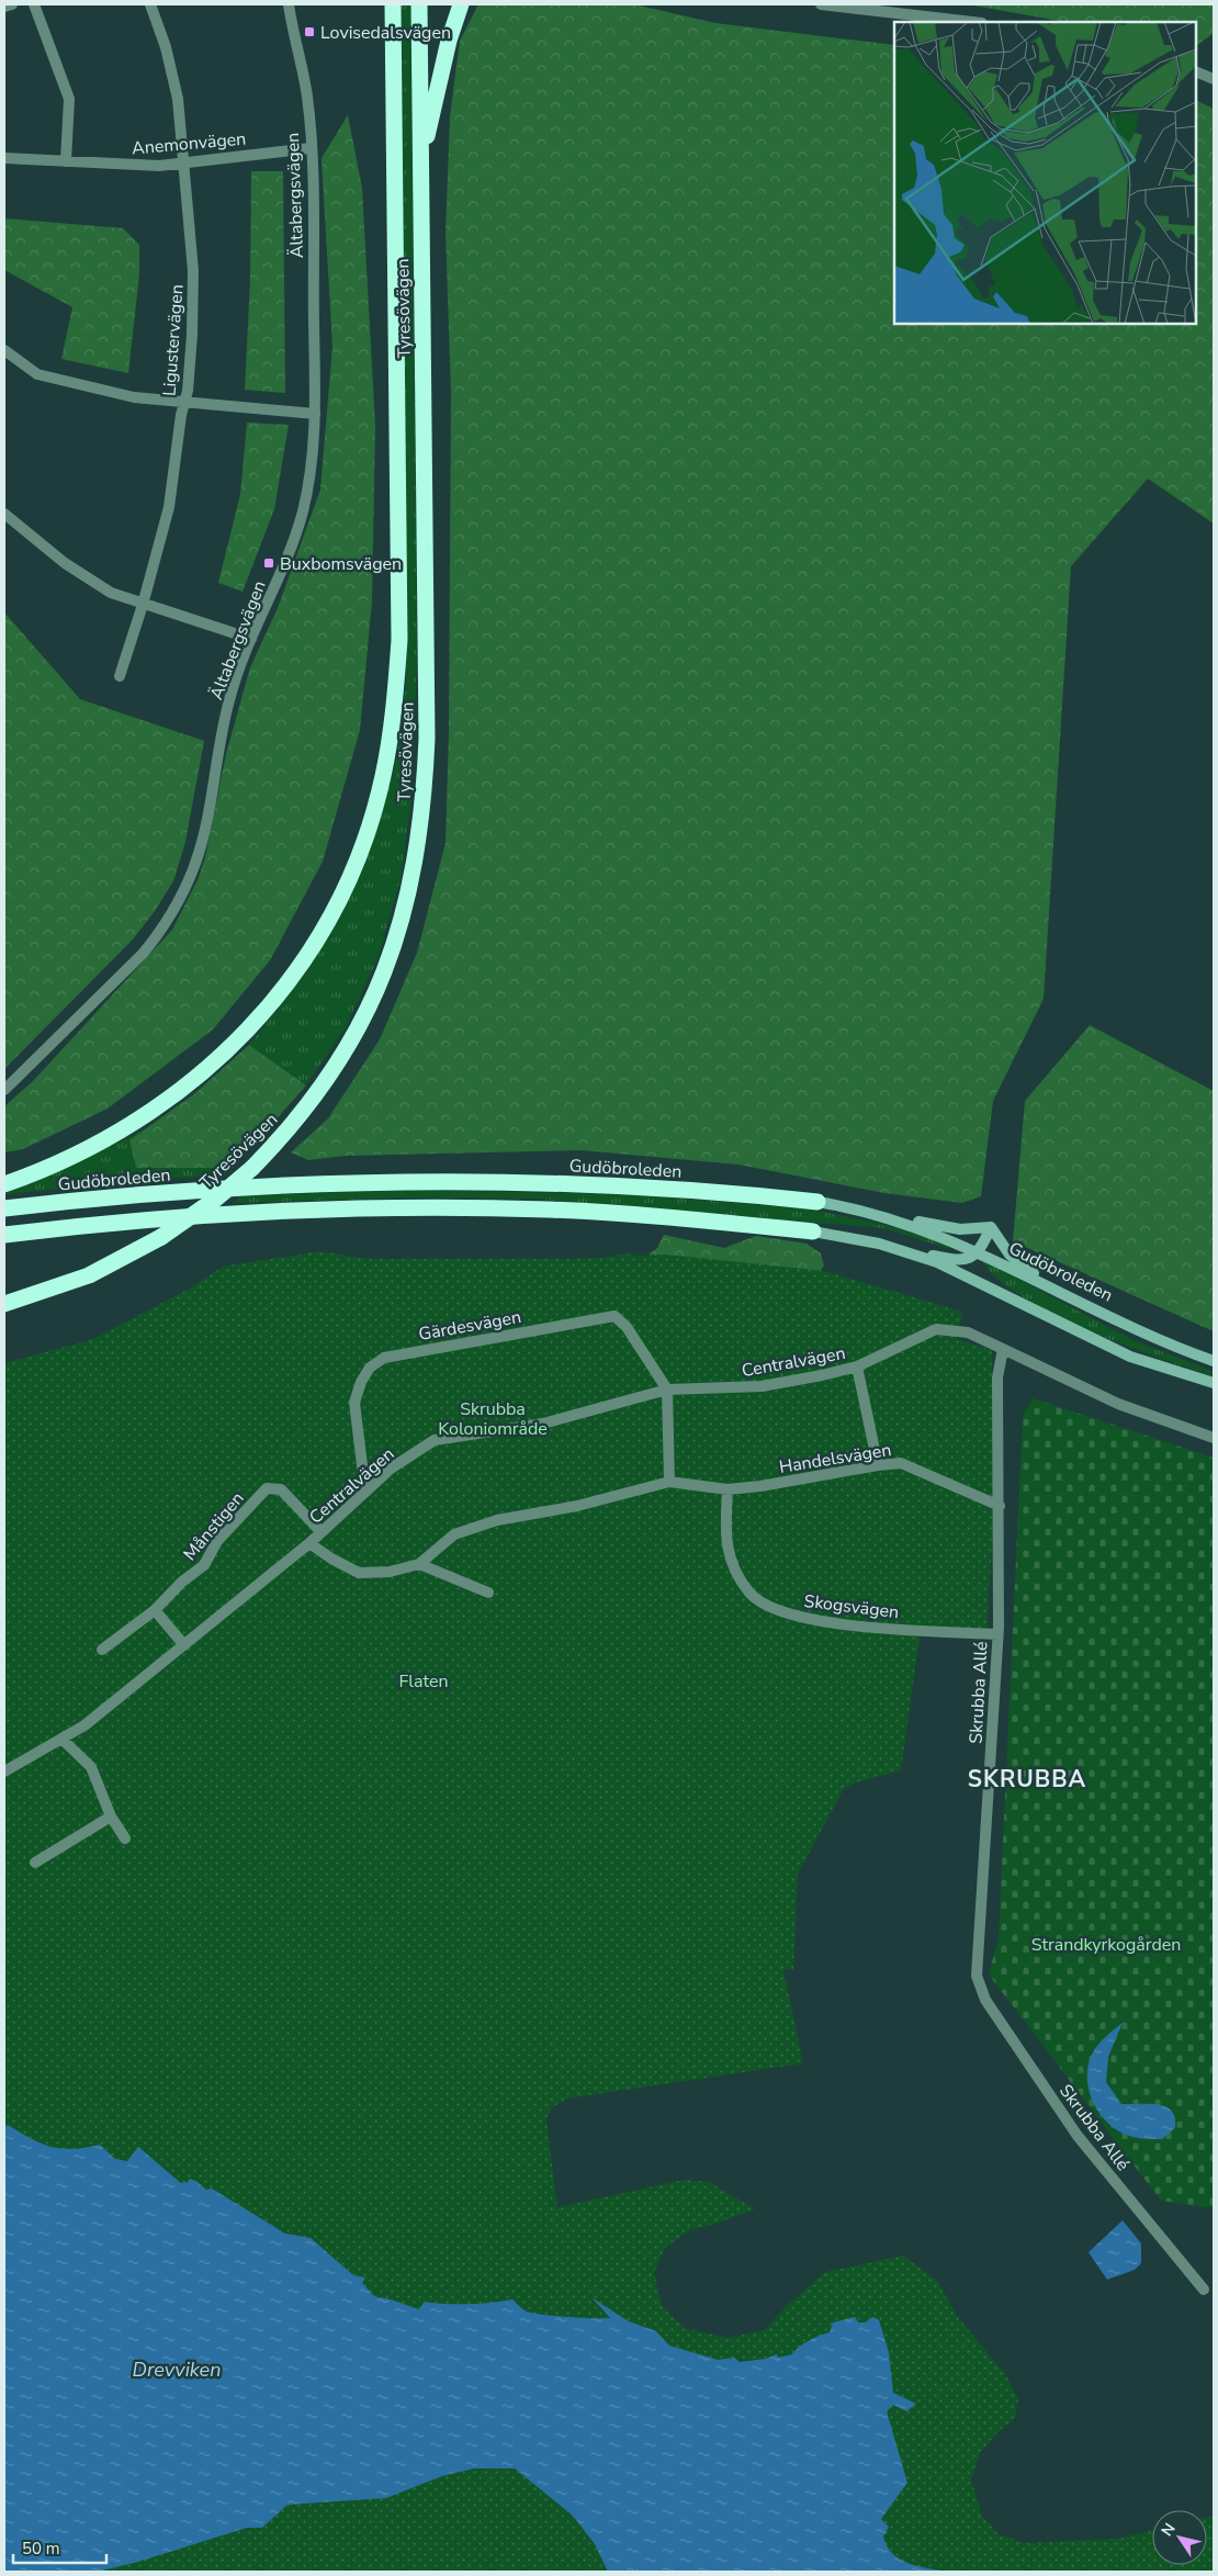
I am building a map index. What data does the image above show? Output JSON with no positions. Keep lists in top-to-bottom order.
{
  "streets": {
    "highway": ["Tyresövägen", "Gudöbroleden"],
    "street": [
      "Anemonvägen",
      "Ältabergsvägen",
      "Ligustervägen",
      "Gärdesvägen",
      "Centralvägen",
      "Handelsvägen",
      "Månstigen",
      "Skogsvägen",
      "Skrubba Allé"
    ]
  },
  "crossings": [
    ["Anemonvägen", "Ältabergsvägen"],
    ["Anemonvägen", "Ligustervägen"],
    ["Gärdesvägen", "Centralvägen"],
    ["Centralvägen", "Månstigen"],
    ["Centralvägen", "Skrubba Allé"],
    ["Handelsvägen", "Skogsvägen"],
    ["Handelsvägen", "Skrubba Allé"],
    ["Skogsvägen", "Skrubba Allé"]
  ],
  "districts": ["SKRUBBA"],
  "water": ["Drevviken"],
  "parks": ["Skrubba Koloniområde", "Flaten", "Strandkyrkogården"],
  "places": {
    "transit": ["Lovisedalsvägen", "Buxbomsvägen"]
  },
  "scale_bar": "50 m",
  "north": "top left"
}
